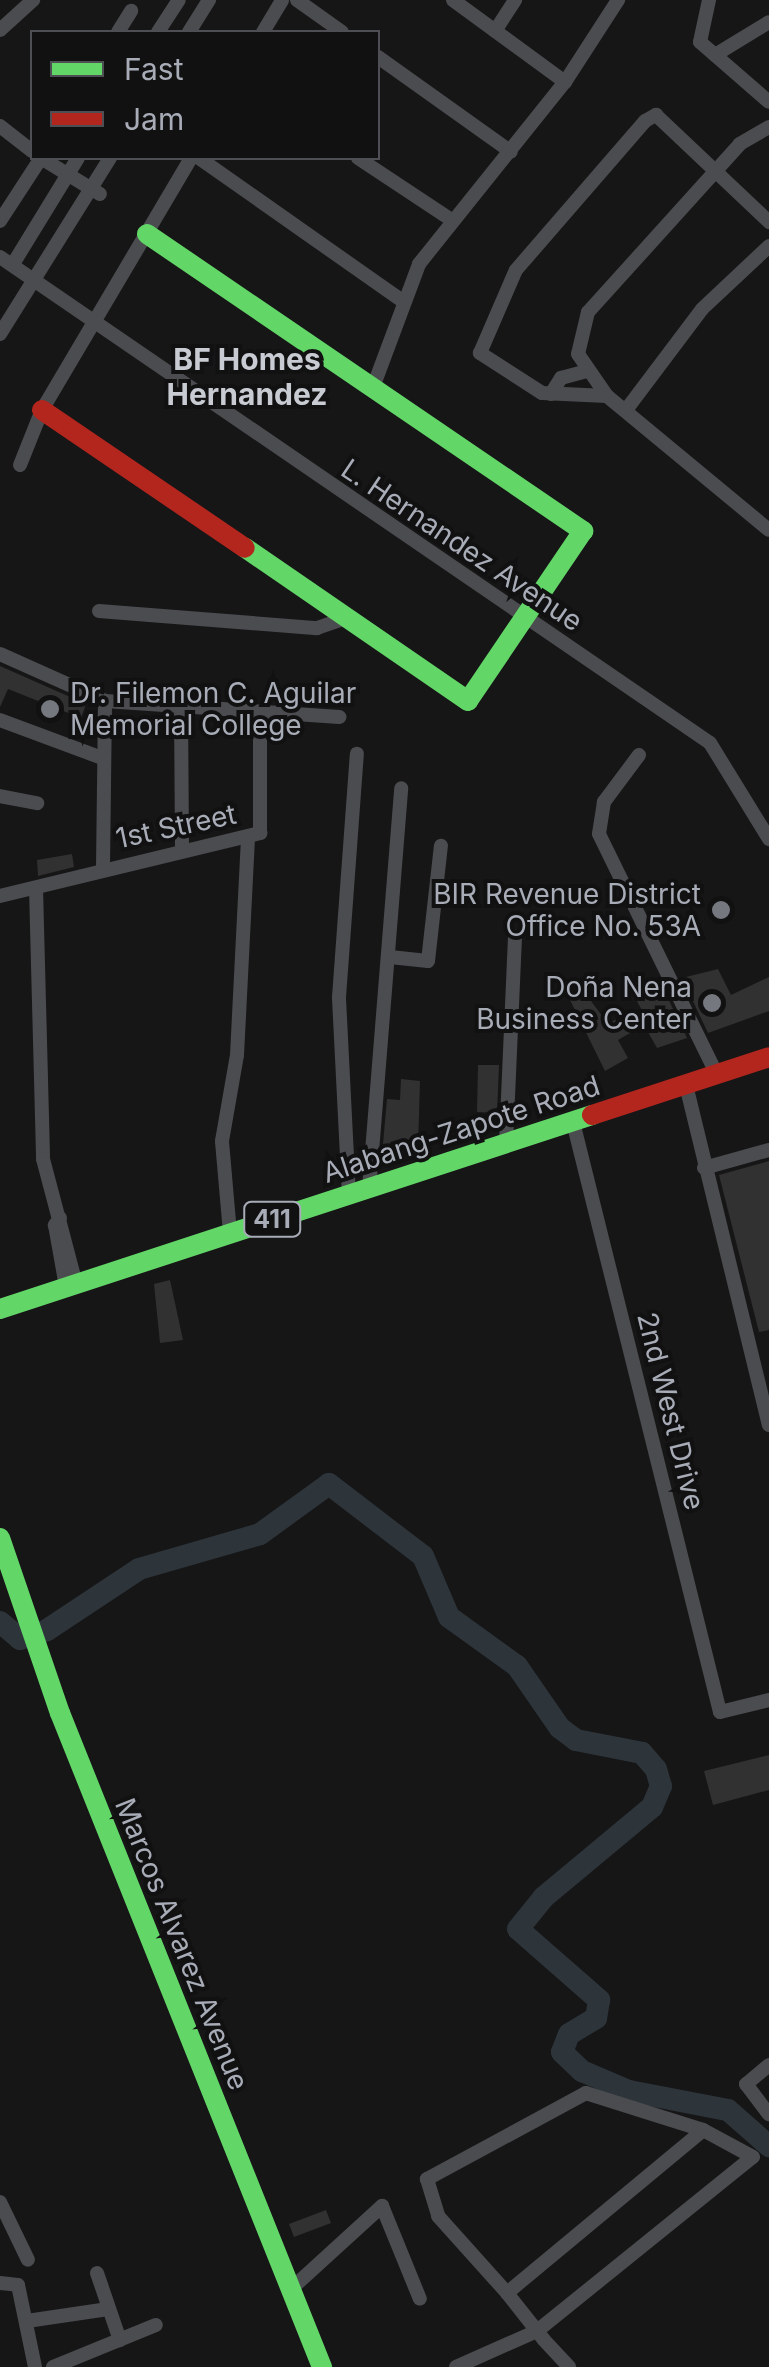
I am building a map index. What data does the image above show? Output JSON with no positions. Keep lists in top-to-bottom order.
{
  "streets": {
    "main road": ["Alabang-Zapote Road", "411", "Marcos Alvarez Avenue"],
    "street": ["L. Hernandez Avenue", "1st Street", "2nd West Drive"]
  },
  "crossings": [
    ["Alabang-Zapote Road", "2nd West Drive"]
  ],
  "districts": ["BF Homes Hernandez"],
  "places": ["Dr. Filemon C. Aguilar Memorial College", "BIR Revenue District Office No. 53A", "Doña Nena Business Center"],
  "legend": ["Fast", "Jam"]
}
